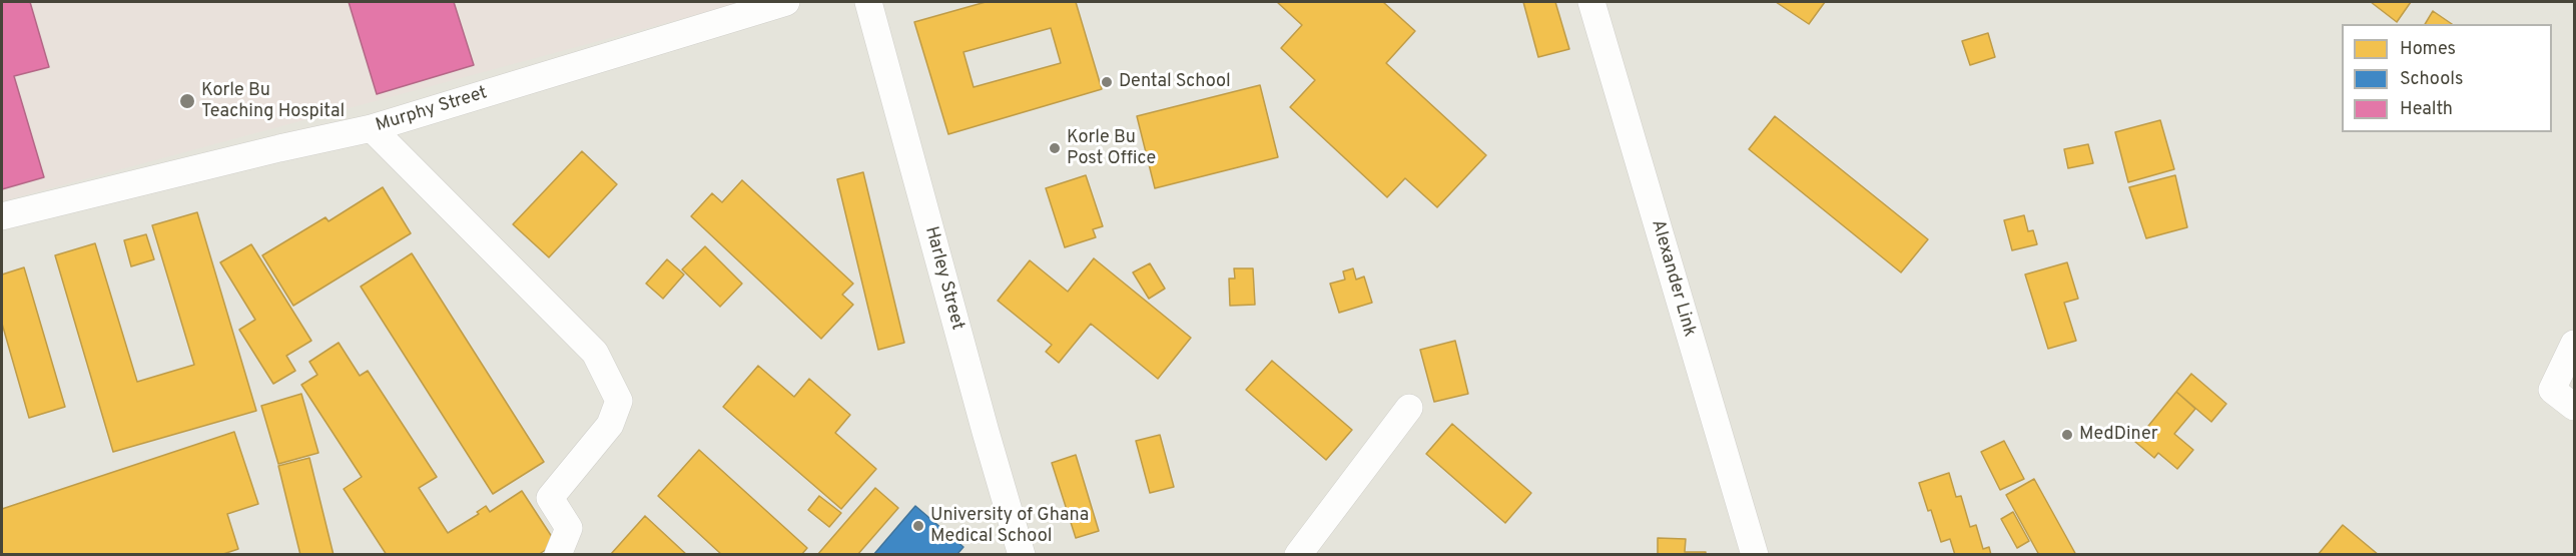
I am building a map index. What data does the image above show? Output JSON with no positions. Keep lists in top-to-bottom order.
{
  "streets": {
    "street": ["Murphy Street", "Harley Street", "Alexander Link"]
  },
  "places": [
    "Dental School",
    "Korle Bu Teaching Hospital",
    "Korle Bu Post Office",
    "MedDiner",
    "University of Ghana Medical School"
  ],
  "legend": ["Homes", "Schools", "Health"]
}
